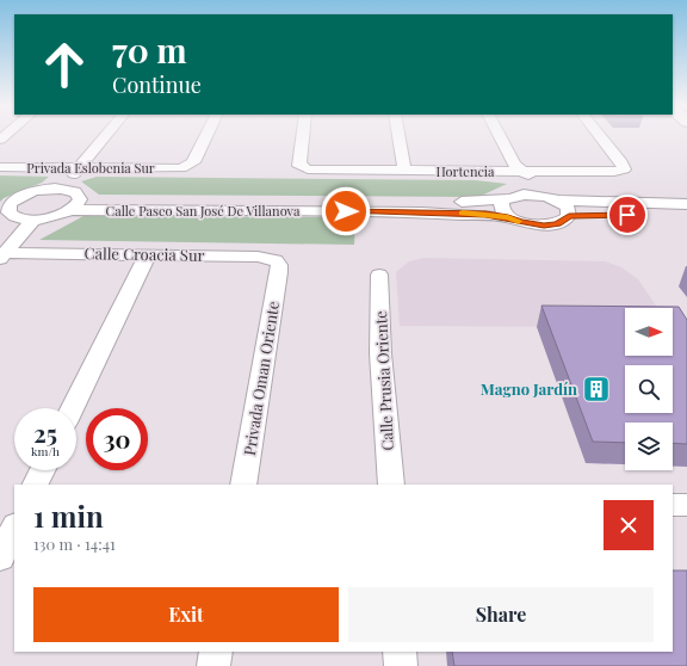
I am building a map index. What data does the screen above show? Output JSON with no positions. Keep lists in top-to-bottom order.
{
  "streets": {
    "street": [
      "Privada Eslobenia Sur",
      "Hortencia",
      "Calle Paseo San José De Villanova",
      "Calle Croacia Sur",
      "Privada Oman Oriente",
      "Calle Prusia Oriente"
    ]
  },
  "crossings": [
    ["Calle Croacia Sur", "Privada Oman Oriente"]
  ],
  "places": {
    "building": ["Magno Jardín"]
  },
  "north": "right",
  "page": {
    "turn": ["70 m", "Continue"],
    "speed": "25 km/h",
    "limit": "30",
    "heading": ["1 min", "130 m · 14:41"],
    "buttons": ["Exit", "Share"]
  }
}
